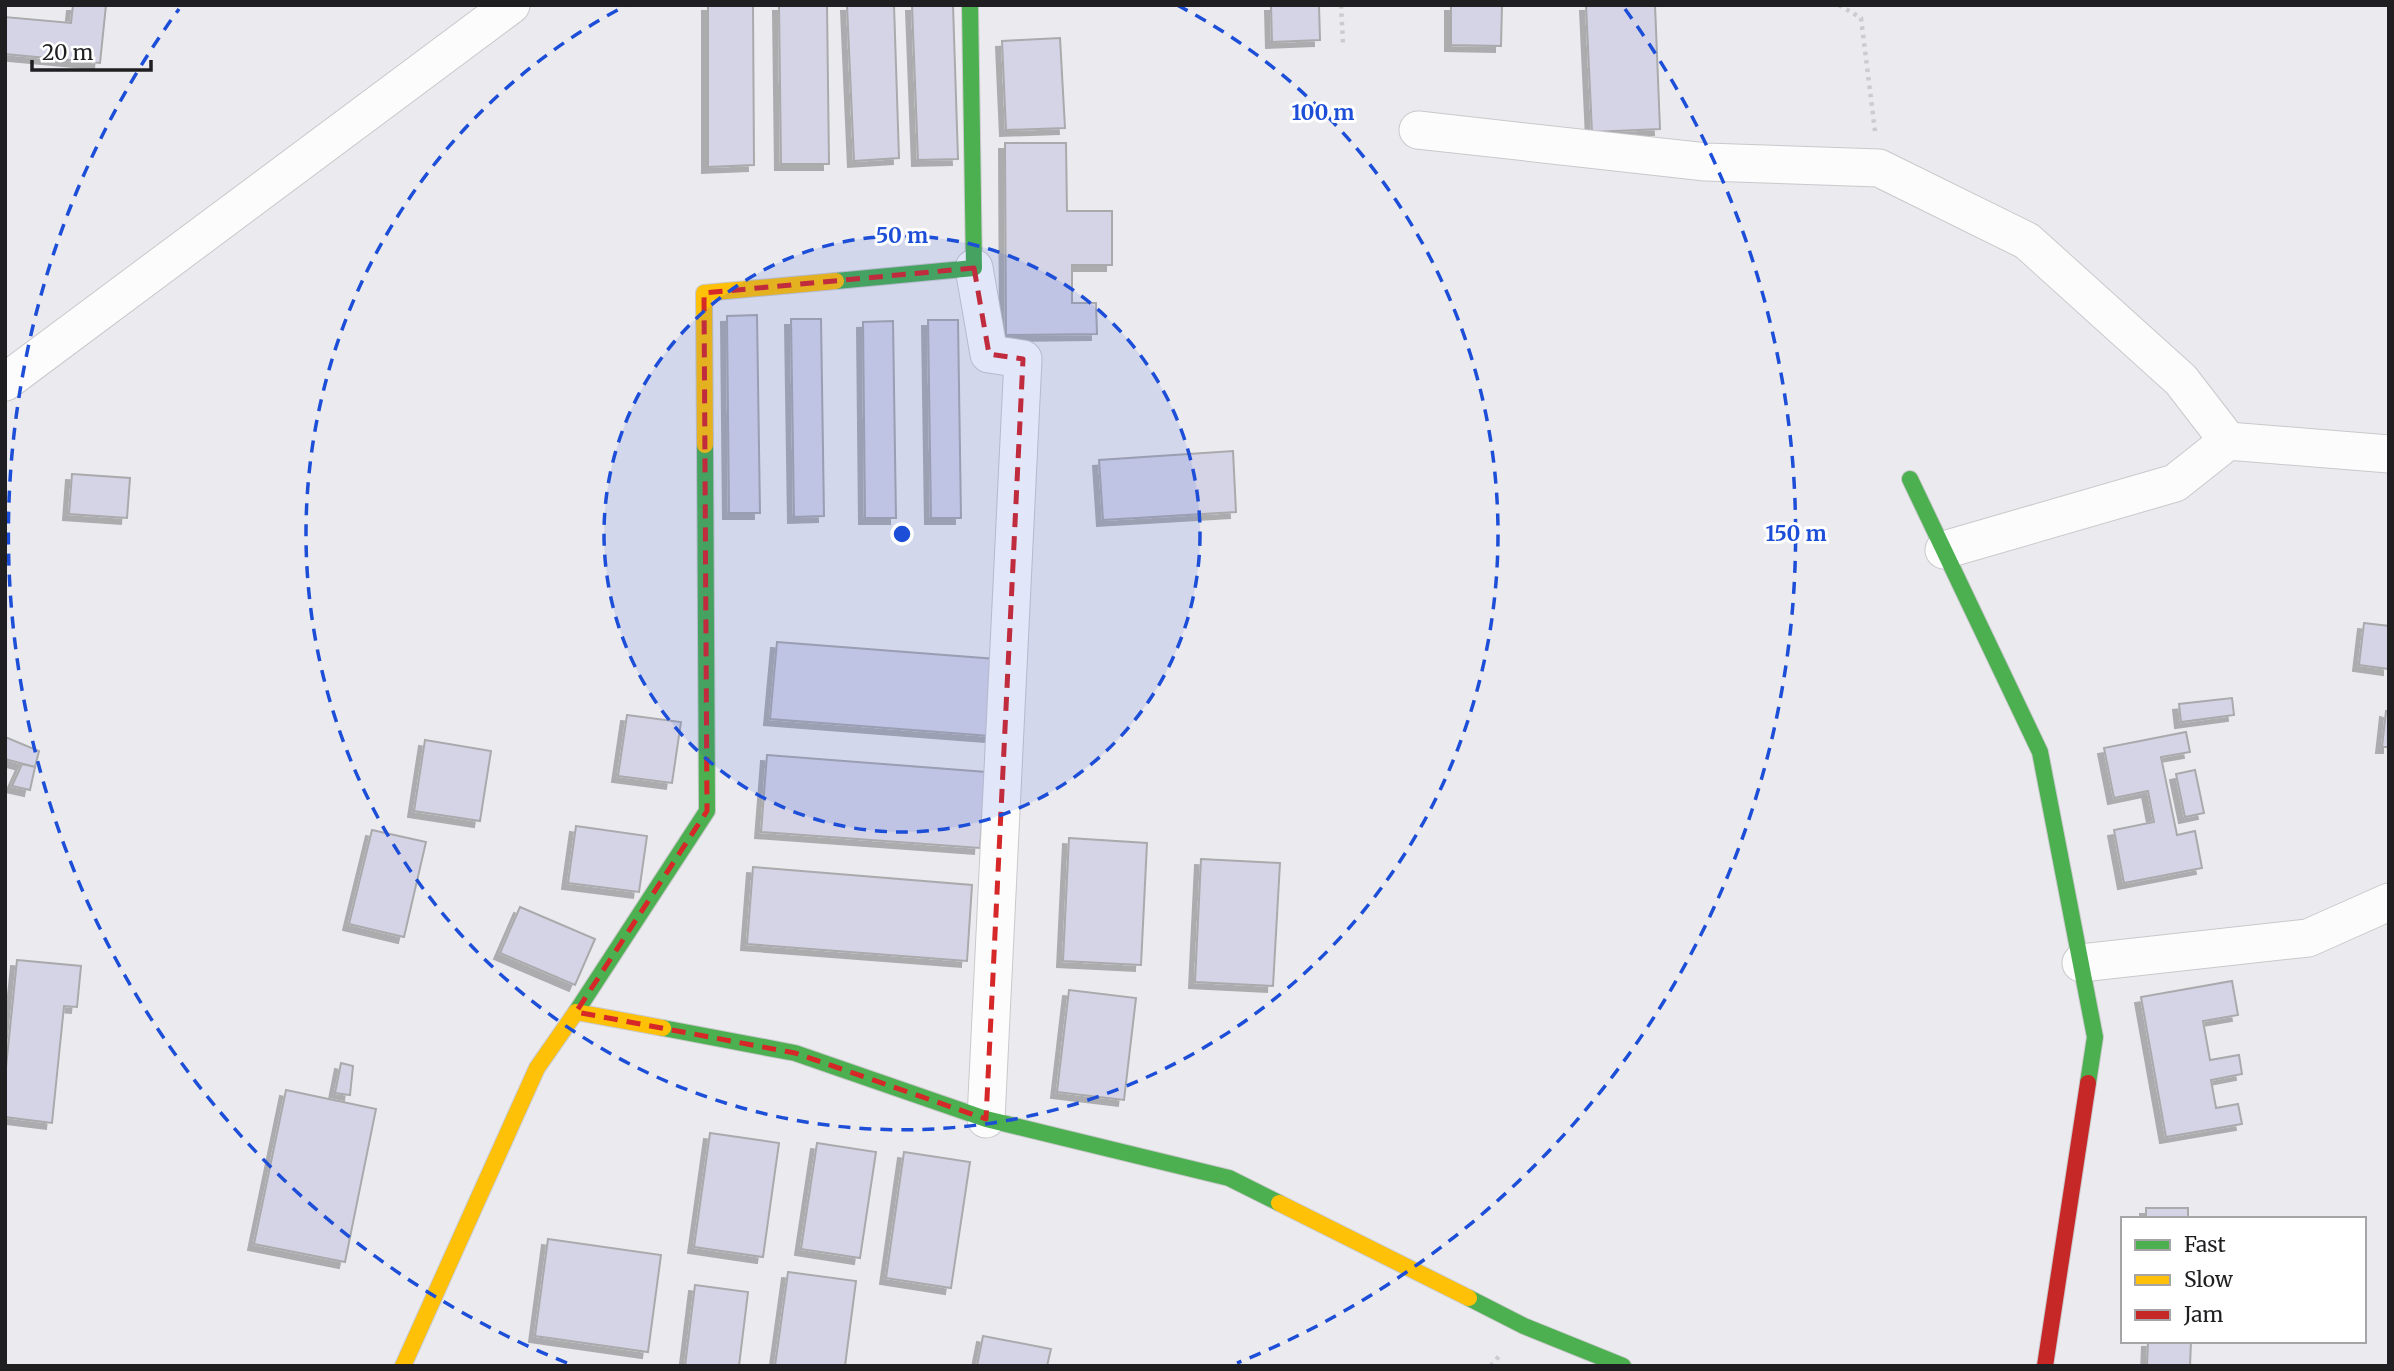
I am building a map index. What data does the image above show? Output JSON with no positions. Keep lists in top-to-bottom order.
{
  "legend": ["Fast", "Slow", "Jam"],
  "scale_bar": "20 m",
  "rings": ["100 m", "50 m", "150 m"]
}
